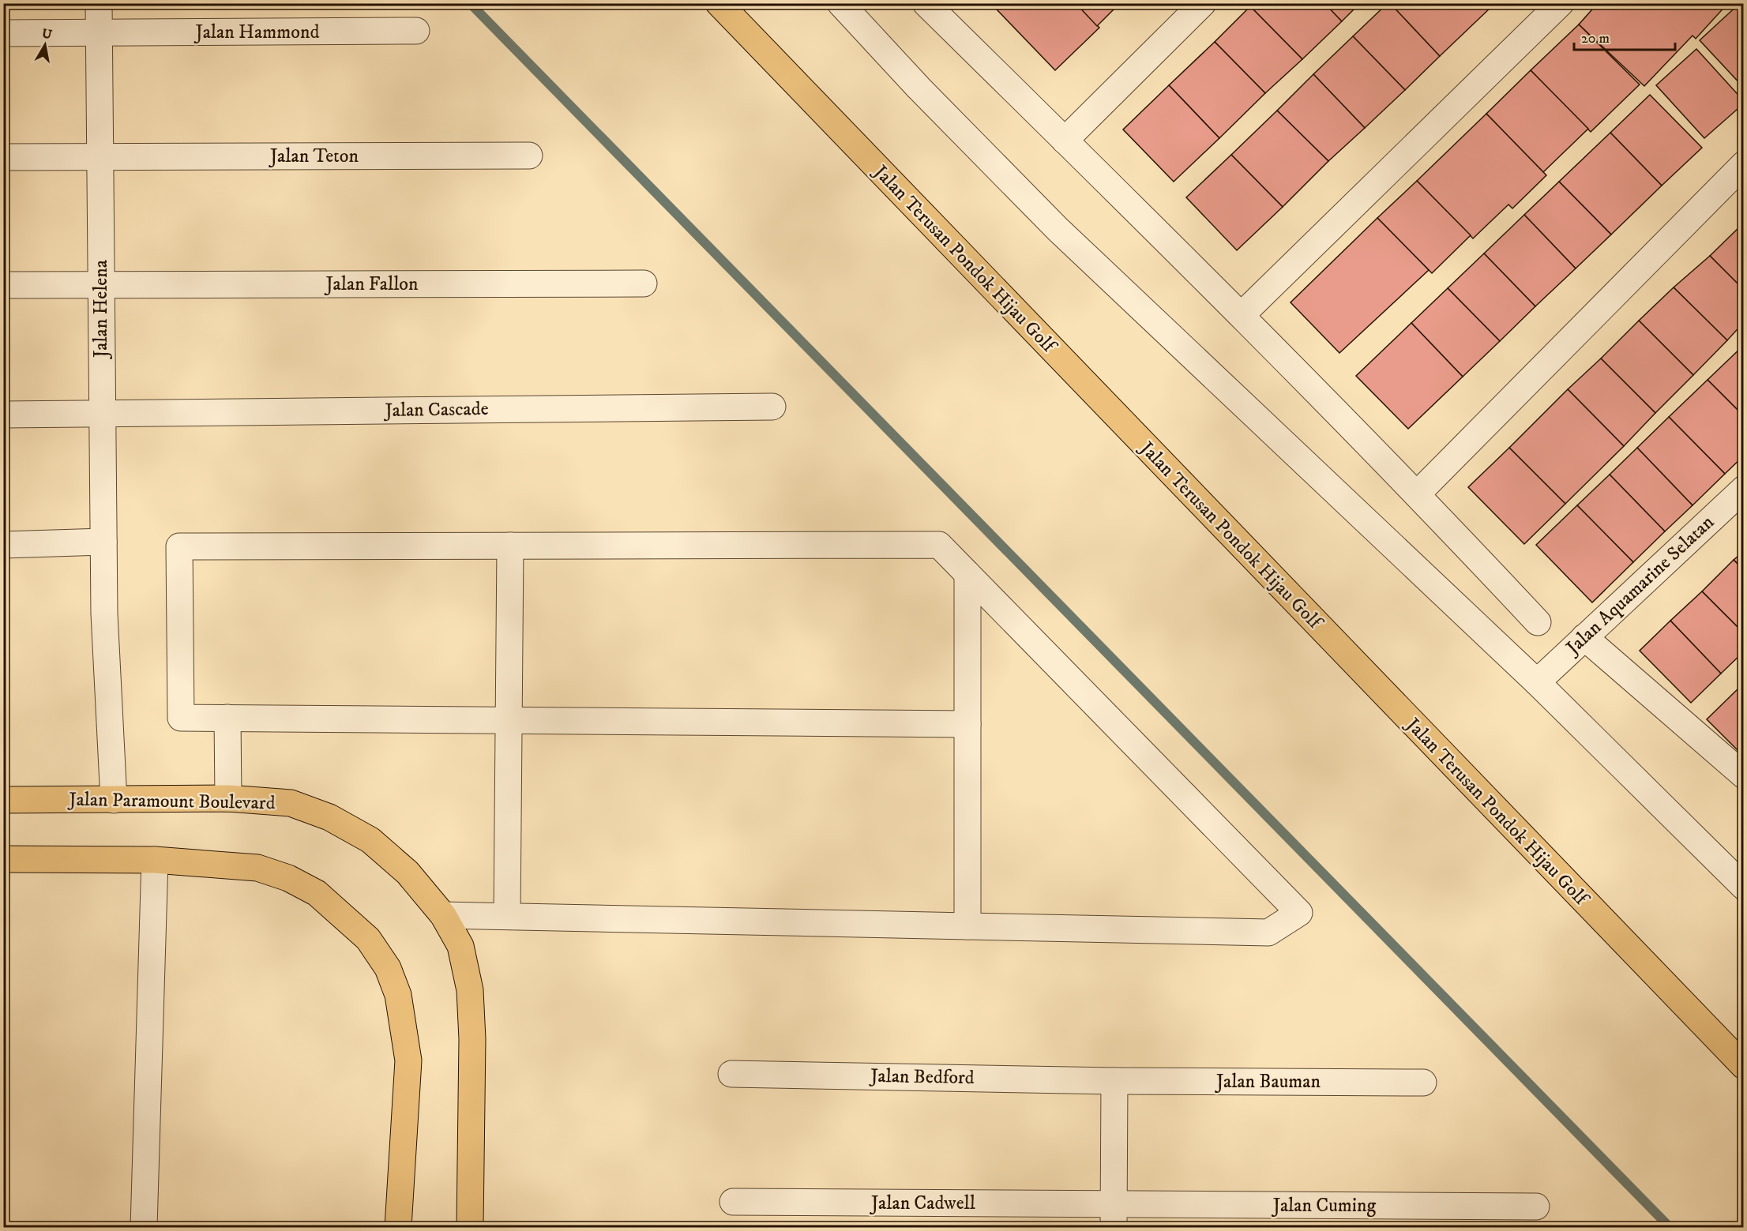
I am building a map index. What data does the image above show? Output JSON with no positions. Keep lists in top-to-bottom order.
{
  "streets": {
    "main road": ["Jalan Terusan Pondok Hijau Golf", "Jalan Paramount Boulevard"],
    "street": [
      "Jalan Hammond",
      "Jalan Teton",
      "Jalan Fallon",
      "Jalan Helena",
      "Jalan Cascade",
      "Jalan Aquamarine Selatan",
      "Jalan Bedford",
      "Jalan Bauman",
      "Jalan Cadwell",
      "Jalan Cuming"
    ]
  },
  "crossings": [
    ["Jalan Hammond", "Jalan Helena"],
    ["Jalan Teton", "Jalan Helena"],
    ["Jalan Fallon", "Jalan Helena"],
    ["Jalan Helena", "Jalan Cascade"],
    ["Jalan Helena", "Jalan Paramount Boulevard"],
    ["Jalan Bedford", "Jalan Bauman"],
    ["Jalan Cadwell", "Jalan Cuming"]
  ],
  "scale_bar": "20 m",
  "north": "top"
}
